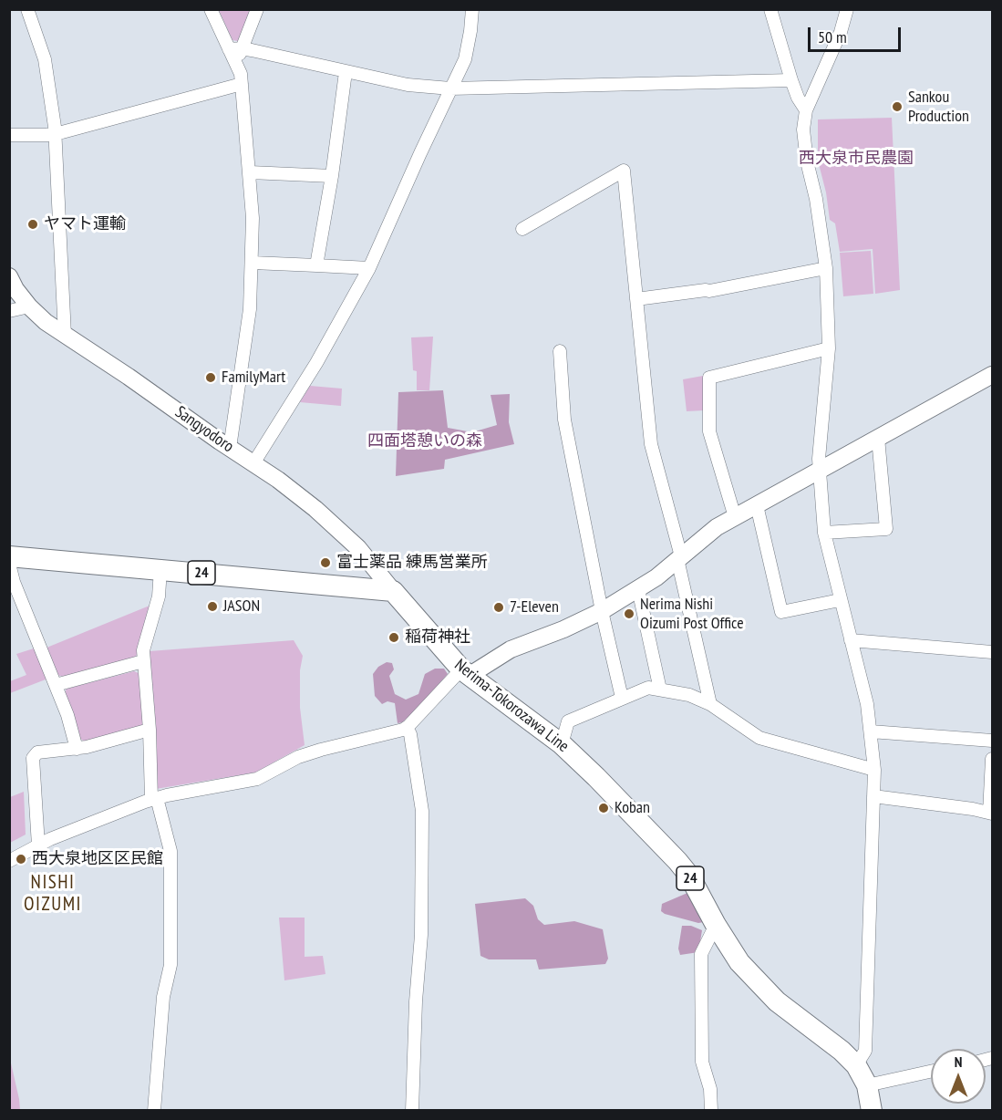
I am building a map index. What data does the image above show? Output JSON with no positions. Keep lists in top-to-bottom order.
{
  "streets": {
    "main road": ["24", "Nerima-Tokorozawa Line"],
    "street": ["Sangyodoro"]
  },
  "crossings": [
    ["Sangyodoro", "24"],
    ["Sangyodoro", "Nerima-Tokorozawa Line"],
    ["24", "Nerima-Tokorozawa Line"]
  ],
  "districts": ["NISHI OIZUMI"],
  "parks": ["西大泉市民農園", "四面塔憩いの森"],
  "places": [
    "Sankou Production",
    "ヤマト運輸",
    "FamilyMart",
    "富士薬品 練馬営業所",
    "JASON",
    "7-Eleven",
    "Nerima Nishi Oizumi Post Office",
    "稲荷神社",
    "Koban",
    "西大泉地区区民館"
  ],
  "scale_bar": "50 m",
  "north": "top"
}
